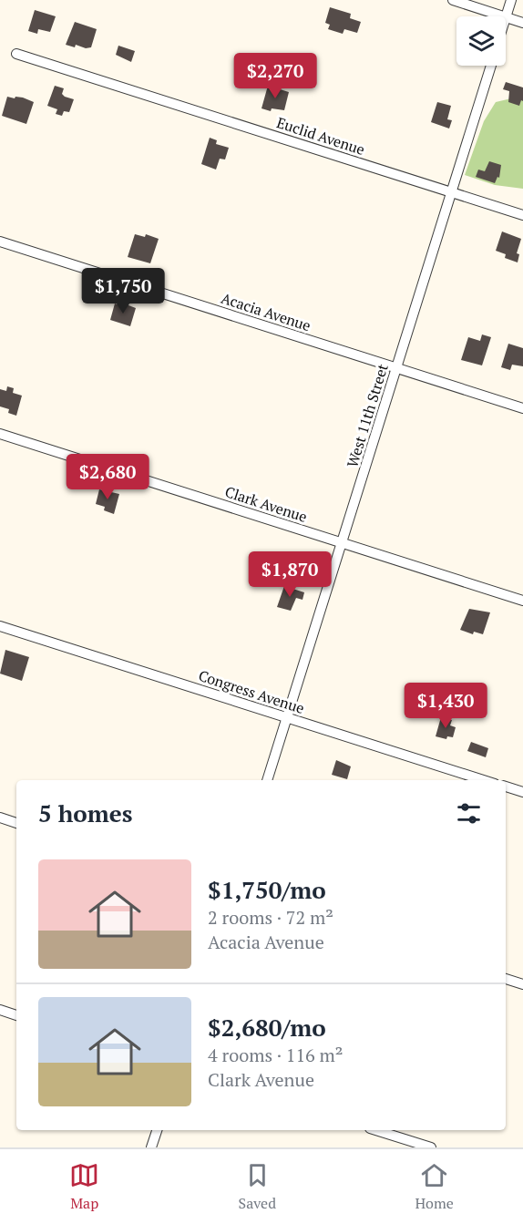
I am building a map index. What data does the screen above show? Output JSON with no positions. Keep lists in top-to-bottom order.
{
  "streets": {
    "street": [
      "Euclid Avenue",
      "Acacia Avenue",
      "West 11th Street",
      "Clark Avenue",
      "Congress Avenue"
    ]
  },
  "crossings": [
    ["Euclid Avenue", "West 11th Street"],
    ["Acacia Avenue", "West 11th Street"],
    ["West 11th Street", "Clark Avenue"],
    ["West 11th Street", "Congress Avenue"]
  ],
  "page": {
    "price": [
      "$2,270",
      "$1,750",
      "$2,680",
      "$1,870",
      "$1,430"
    ],
    "heading": "5 homes",
    "list": [
      {
        "name": "$1,750/mo",
        "note": "2 rooms · 72 m² · Acacia Avenue"
      },
      {
        "name": "$2,680/mo",
        "note": "4 rooms · 116 m² · Clark Avenue"
      }
    ],
    "tabs": ["Map", "Saved", "Home"]
  }
}
